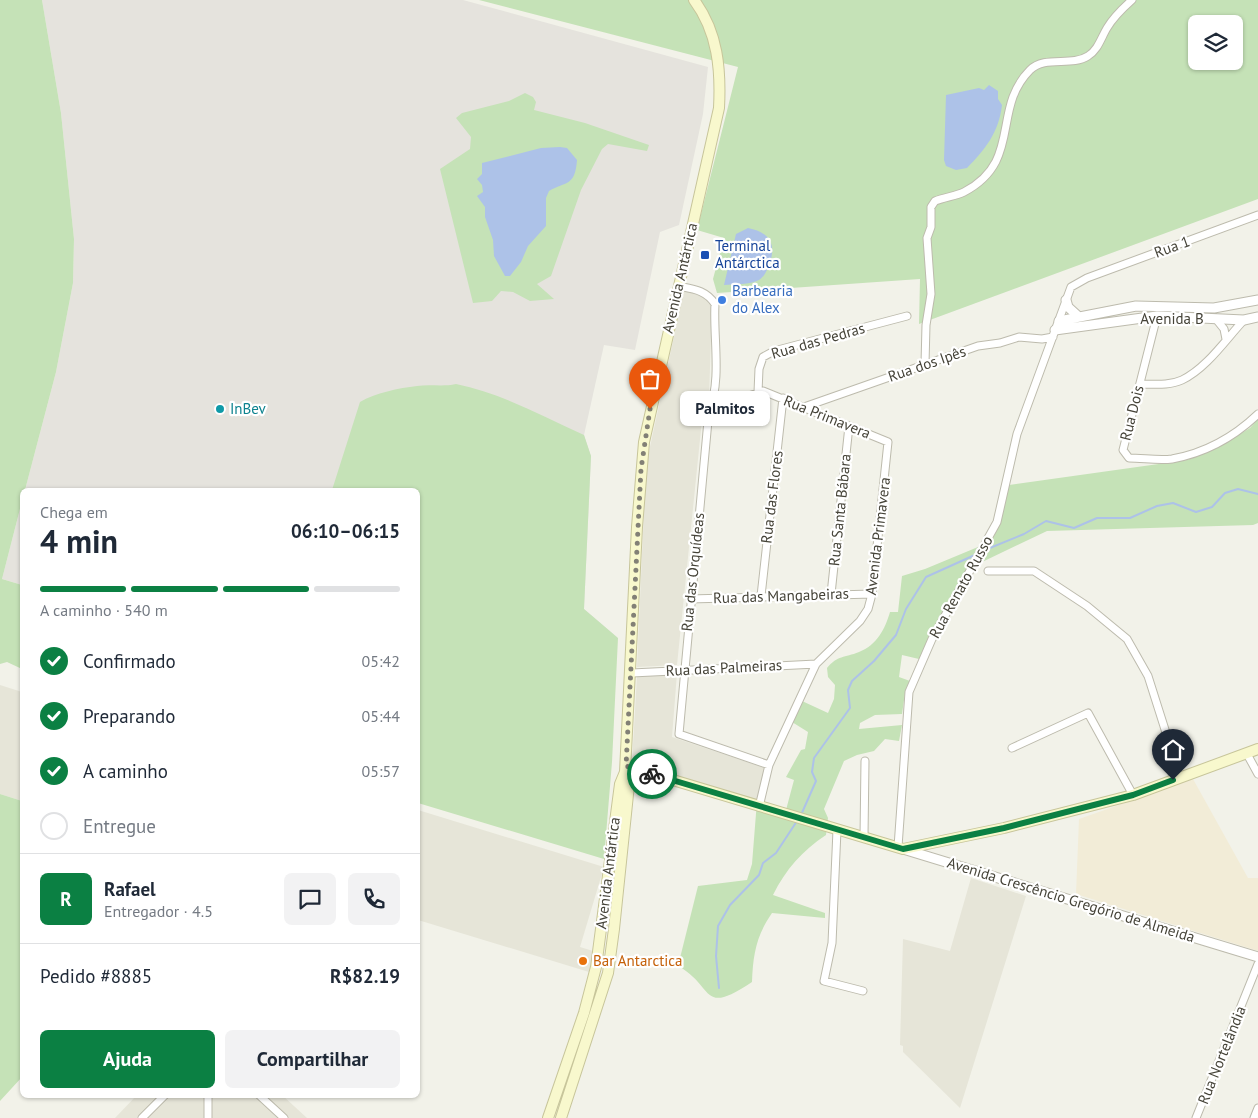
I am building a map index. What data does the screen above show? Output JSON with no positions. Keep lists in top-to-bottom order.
{
  "streets": {
    "main road": ["Avenida Antártica", "Avenida Crescêncio Gregório de Almeida"],
    "street": [
      "Rua 1",
      "Avenida B",
      "Rua das Pedras",
      "Rua dos Ipês",
      "Rua Dois",
      "Rua Primavera",
      "Rua das Flores",
      "Rua Santa Bábara",
      "Avenida Primavera",
      "Rua das Orquídeas",
      "Rua Renato Russo",
      "Rua das Mangabeiras",
      "Rua das Palmeiras",
      "Rua Nortelândia"
    ]
  },
  "crossings": [
    ["Rua 1", "Avenida B"],
    ["Rua 1", "Rua dos Ipês"],
    ["Rua 1", "Rua Renato Russo"],
    ["Avenida Antártica", "Rua das Orquídeas"],
    ["Avenida Antártica", "Rua das Palmeiras"],
    ["Avenida Antártica", "Avenida Crescêncio Gregório de Almeida"],
    ["Avenida B", "Rua dos Ipês"],
    ["Avenida B", "Rua Dois"],
    ["Avenida B", "Rua Renato Russo"],
    ["Rua das Pedras", "Rua Primavera"],
    ["Rua dos Ipês", "Rua Primavera"],
    ["Rua dos Ipês", "Rua Renato Russo"],
    ["Rua Primavera", "Rua das Flores"],
    ["Rua Primavera", "Rua Santa Bábara"],
    ["Rua Primavera", "Avenida Primavera"],
    ["Rua das Flores", "Rua das Mangabeiras"],
    ["Rua Santa Bábara", "Rua das Mangabeiras"],
    ["Avenida Primavera", "Rua das Orquídeas"],
    ["Avenida Primavera", "Rua das Mangabeiras"],
    ["Avenida Primavera", "Rua das Palmeiras"],
    ["Avenida Primavera", "Avenida Crescêncio Gregório de Almeida"],
    ["Rua das Orquídeas", "Rua das Mangabeiras"],
    ["Rua das Orquídeas", "Rua das Palmeiras"],
    ["Rua Renato Russo", "Avenida Crescêncio Gregório de Almeida"]
  ],
  "places": {
    "transit": ["Terminal Antárctica"],
    "other": [
      "Barbearia do Alex",
      "InBev",
      "Palmitos",
      "Bar Antarctica"
    ]
  },
  "page": {
    "bubble": "Palmitos",
    "heading": ["4 min", "Chega em", "06:10–06:15"],
    "panel": [
      "Rafael",
      "Entregador · 4.5",
      "Pedido #8885",
      "R$82.19"
    ],
    "bar": "A caminho · 540 m",
    "list": [
      ["Confirmado", "05:42"],
      ["Preparando", "05:44"],
      ["A caminho", "05:57"],
      "Entregue"
    ],
    "round": "R",
    "buttons": ["Ajuda", "Compartilhar"]
  }
}
